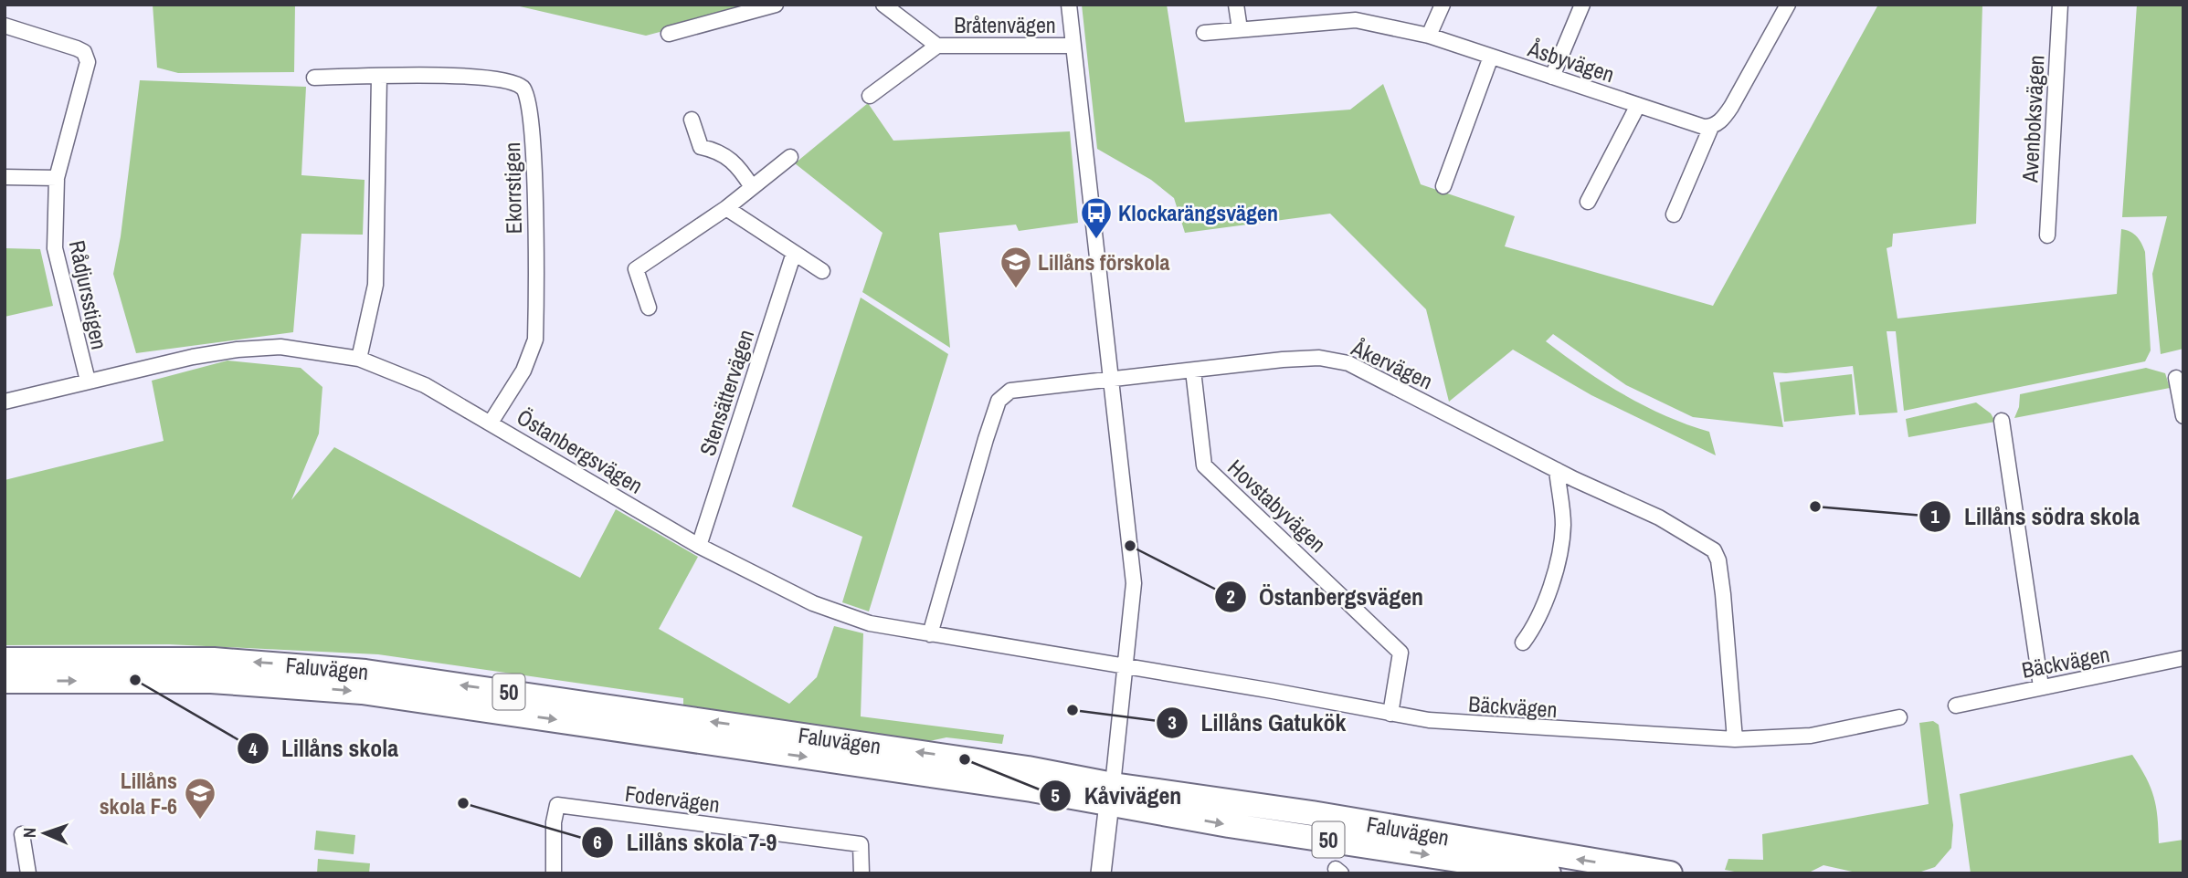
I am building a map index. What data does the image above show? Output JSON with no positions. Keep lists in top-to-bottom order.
{
  "streets": {
    "highway": ["Faluvägen", "50"],
    "street": [
      "Bråtenvägen",
      "Åsbyvägen",
      "Avenboksvägen",
      "Ekorrstigen",
      "Rådjursstigen",
      "Åkervägen",
      "Stensättervägen",
      "Östanbergsvägen",
      "Hovstabyvägen",
      "Bäckvägen",
      "Fodervägen"
    ]
  },
  "crossings": [
    ["Ekorrstigen", "Östanbergsvägen"],
    ["Rådjursstigen", "Östanbergsvägen"],
    ["Åkervägen", "Östanbergsvägen"],
    ["Åkervägen", "Hovstabyvägen"],
    ["Åkervägen", "Bäckvägen"],
    ["Stensättervägen", "Östanbergsvägen"],
    ["Östanbergsvägen", "Bäckvägen"],
    ["Hovstabyvägen", "Bäckvägen"]
  ],
  "places": {
    "bus stop": ["Klockarängsvägen"],
    "school or university": ["Lillåns förskola", "Lillåns skola F-6"],
    "other": [
      "Lillåns södra skola",
      "Östanbergsvägen",
      "Lillåns skola",
      "Lillåns Gatukök",
      "Kåvivägen",
      "Lillåns skola 7-9"
    ]
  },
  "north": "left"
}
